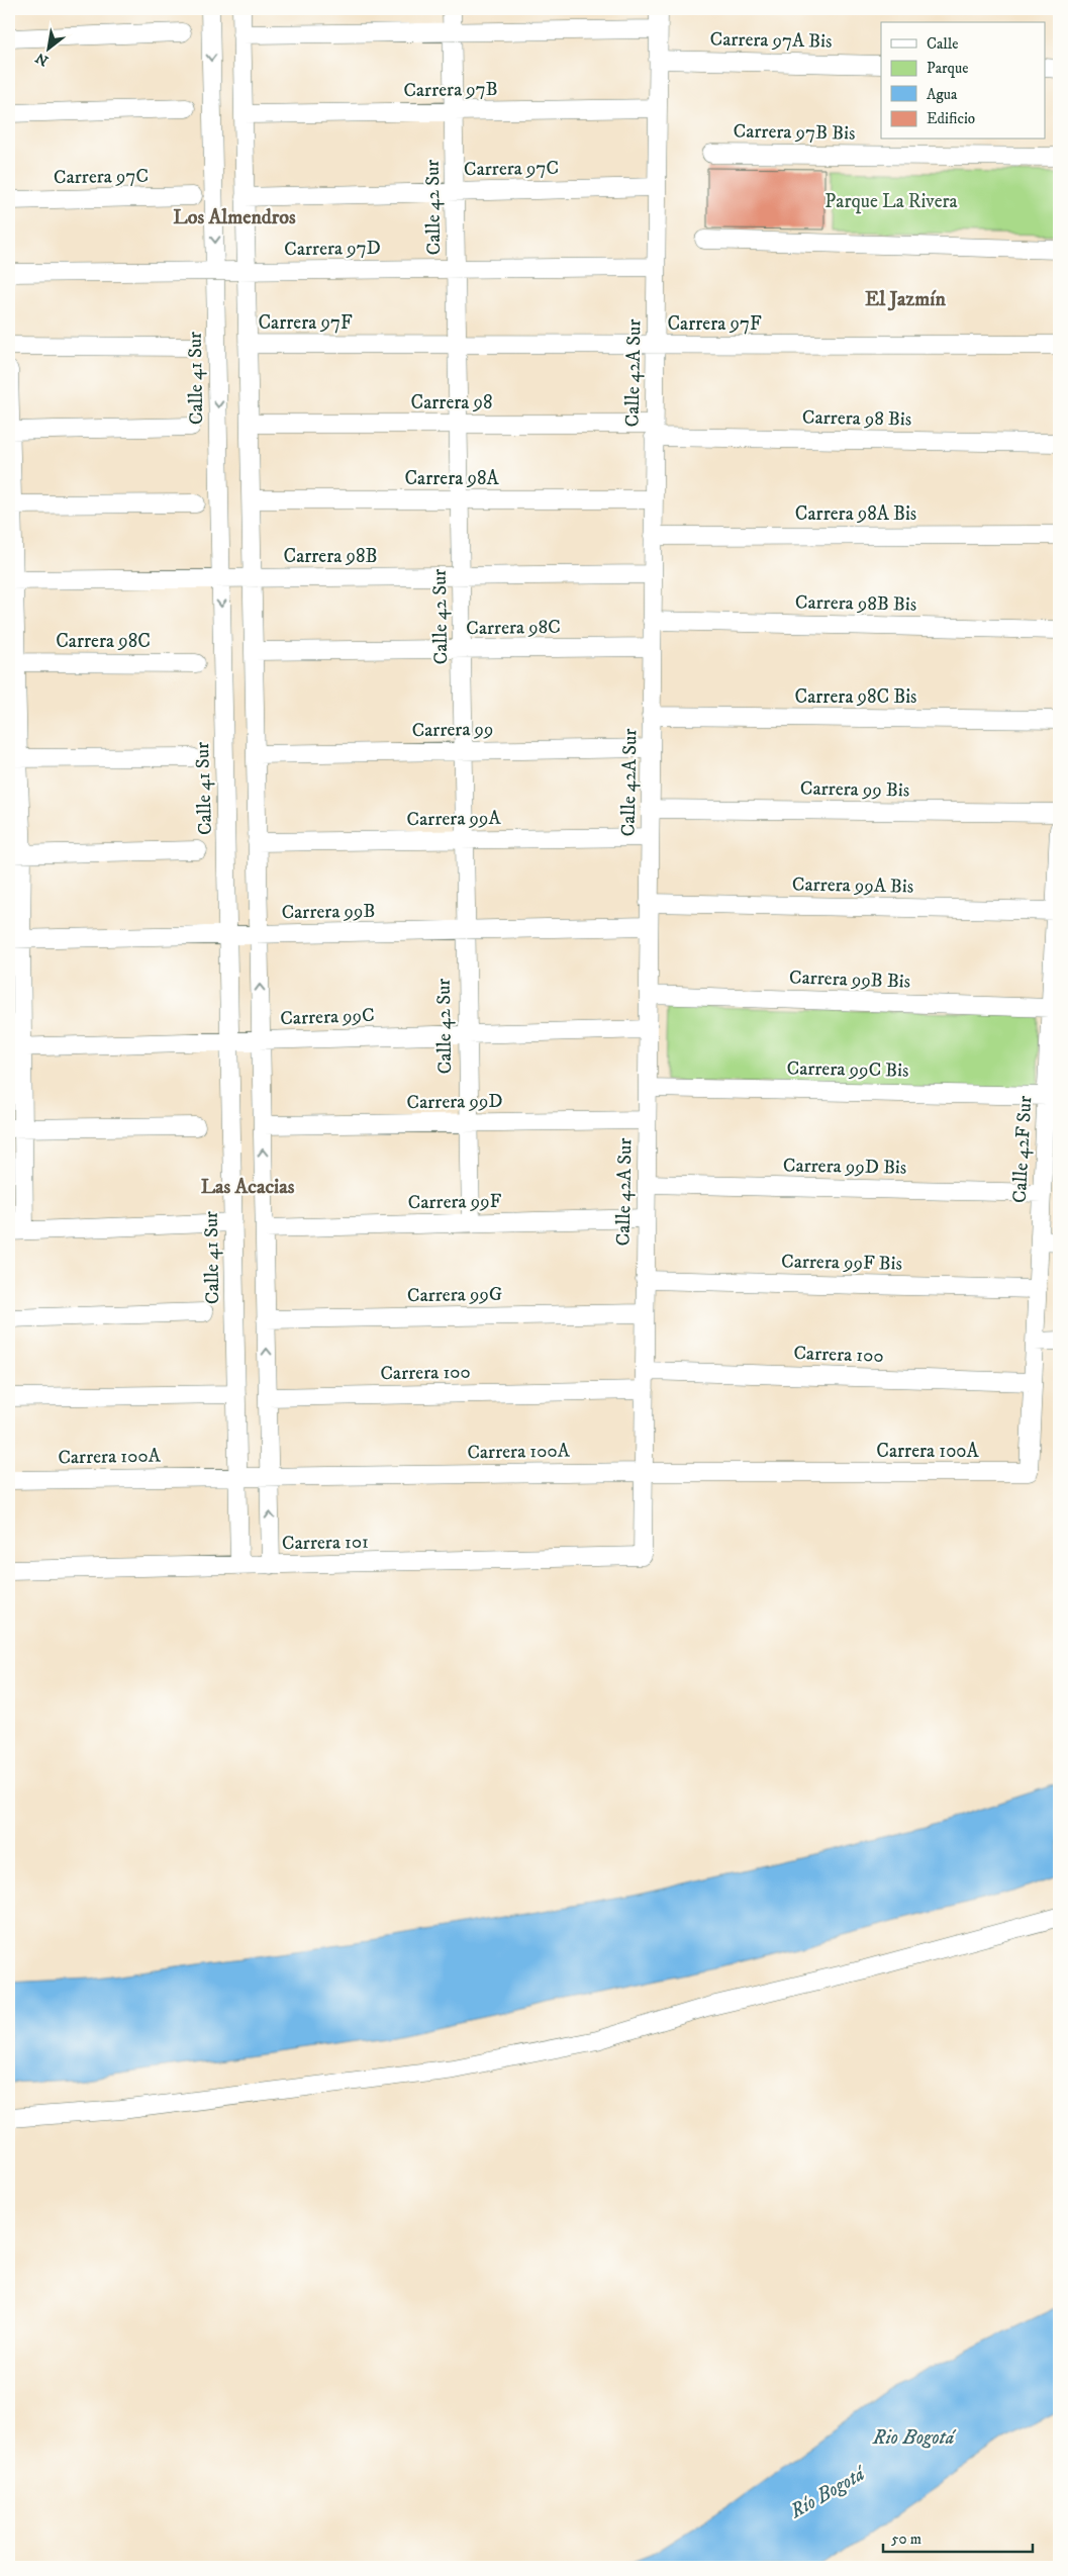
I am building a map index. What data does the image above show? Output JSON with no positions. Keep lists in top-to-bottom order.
{
  "streets": {
    "street": [
      "Carrera 97A Bis",
      "Carrera 97B",
      "Carrera 97B Bis",
      "Carrera 97C",
      "Calle 42 Sur",
      "Carrera 97D",
      "Carrera 97F",
      "Calle 42A Sur",
      "Calle 41 Sur",
      "Carrera 98",
      "Carrera 98 Bis",
      "Carrera 98A",
      "Carrera 98A Bis",
      "Carrera 98B",
      "Carrera 98B Bis",
      "Carrera 98C",
      "Carrera 98C Bis",
      "Carrera 99",
      "Carrera 99 Bis",
      "Carrera 99A",
      "Carrera 99A Bis",
      "Carrera 99B",
      "Carrera 99B Bis",
      "Carrera 99C",
      "Carrera 99C Bis",
      "Carrera 99D",
      "Calle 42F Sur",
      "Carrera 99D Bis",
      "Carrera 99F",
      "Carrera 99F Bis",
      "Carrera 99G",
      "Carrera 100",
      "Carrera 100A",
      "Carrera 101"
    ]
  },
  "crossings": [
    ["Carrera 97A Bis", "Calle 42A Sur"],
    ["Carrera 97B", "Calle 42 Sur"],
    ["Carrera 97B", "Calle 42A Sur"],
    ["Carrera 97C", "Calle 42 Sur"],
    ["Carrera 97C", "Calle 42A Sur"],
    ["Calle 42 Sur", "Carrera 97D"],
    ["Calle 42 Sur", "Carrera 97F"],
    ["Calle 42 Sur", "Carrera 98"],
    ["Calle 42 Sur", "Carrera 98A"],
    ["Calle 42 Sur", "Carrera 98B"],
    ["Calle 42 Sur", "Carrera 98C"],
    ["Calle 42 Sur", "Carrera 99"],
    ["Calle 42 Sur", "Carrera 99A"],
    ["Calle 42 Sur", "Carrera 99B"],
    ["Calle 42 Sur", "Carrera 99C"],
    ["Calle 42 Sur", "Carrera 99D"],
    ["Calle 42 Sur", "Carrera 99F"],
    ["Carrera 97D", "Calle 42A Sur"],
    ["Carrera 97D", "Calle 41 Sur"],
    ["Carrera 97F", "Calle 42A Sur"],
    ["Calle 42A Sur", "Carrera 98"],
    ["Calle 42A Sur", "Carrera 98 Bis"],
    ["Calle 42A Sur", "Carrera 98A"],
    ["Calle 42A Sur", "Carrera 98A Bis"],
    ["Calle 42A Sur", "Carrera 98B"],
    ["Calle 42A Sur", "Carrera 98B Bis"],
    ["Calle 42A Sur", "Carrera 98C"],
    ["Calle 42A Sur", "Carrera 98C Bis"],
    ["Calle 42A Sur", "Carrera 99"],
    ["Calle 42A Sur", "Carrera 99 Bis"],
    ["Calle 42A Sur", "Carrera 99A"],
    ["Calle 42A Sur", "Carrera 99A Bis"],
    ["Calle 42A Sur", "Carrera 99B"],
    ["Calle 42A Sur", "Carrera 99B Bis"],
    ["Calle 42A Sur", "Carrera 99C"],
    ["Calle 42A Sur", "Carrera 99C Bis"],
    ["Calle 42A Sur", "Carrera 99D"],
    ["Calle 42A Sur", "Carrera 99D Bis"],
    ["Calle 42A Sur", "Carrera 99F"],
    ["Calle 42A Sur", "Carrera 99F Bis"],
    ["Calle 42A Sur", "Carrera 99G"],
    ["Calle 42A Sur", "Carrera 100"],
    ["Calle 42A Sur", "Carrera 100A"],
    ["Calle 42A Sur", "Carrera 101"],
    ["Calle 41 Sur", "Carrera 98B"],
    ["Calle 41 Sur", "Carrera 99B"],
    ["Calle 41 Sur", "Carrera 99C"],
    ["Calle 41 Sur", "Carrera 100A"],
    ["Calle 41 Sur", "Carrera 101"],
    ["Carrera 98", "Carrera 98 Bis"],
    ["Carrera 99A Bis", "Calle 42F Sur"],
    ["Carrera 99B Bis", "Calle 42F Sur"],
    ["Carrera 99C Bis", "Calle 42F Sur"],
    ["Calle 42F Sur", "Carrera 99D Bis"],
    ["Calle 42F Sur", "Carrera 99F Bis"],
    ["Calle 42F Sur", "Carrera 100"],
    ["Calle 42F Sur", "Carrera 100A"]
  ],
  "districts": ["Los Almendros", "El Jazmín", "Las Acacias"],
  "water": ["Rio Bogotá", "Río Bogotá"],
  "parks": ["Parque La Rivera"],
  "legend": [
    "Calle",
    "Parque",
    "Agua",
    "Edificio"
  ],
  "scale_bar": "50 m",
  "north": "bottom left"
}
